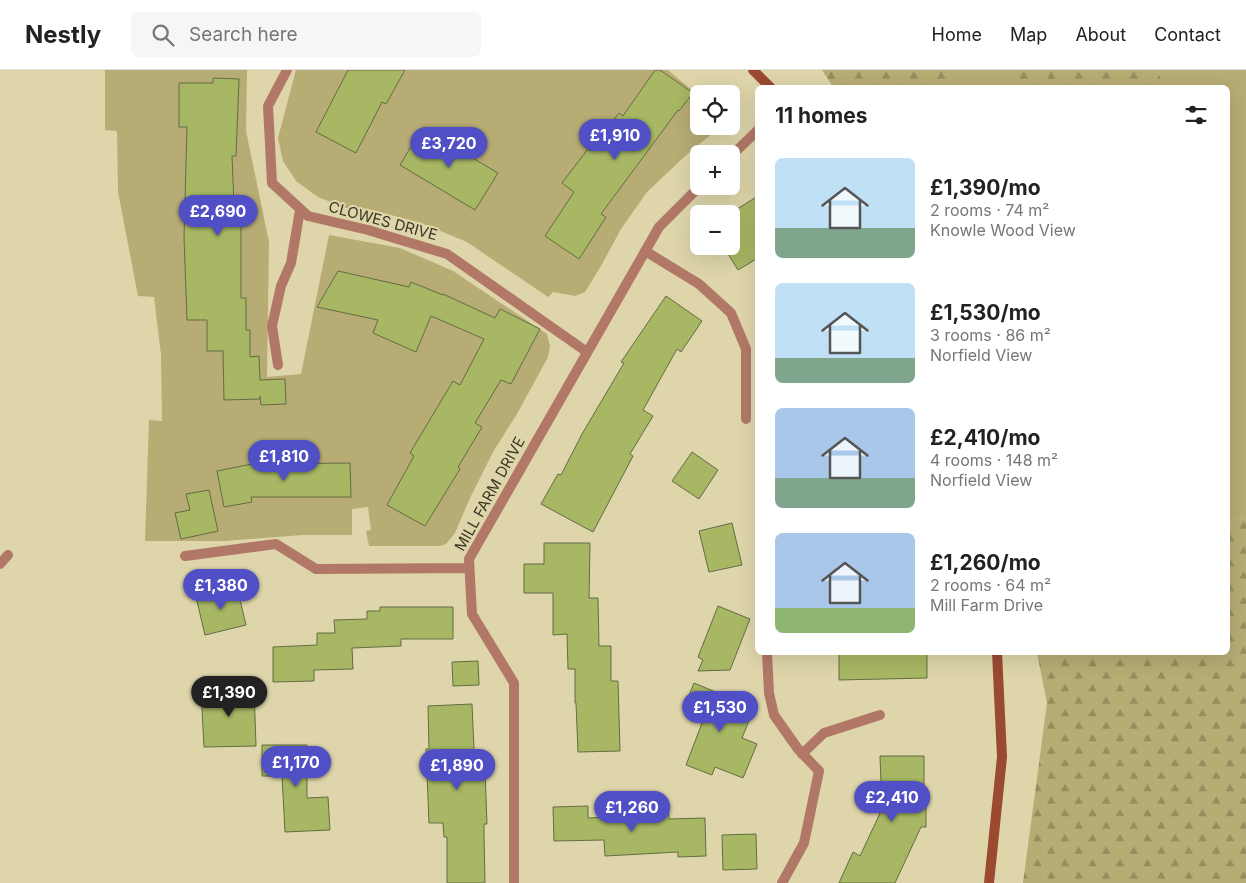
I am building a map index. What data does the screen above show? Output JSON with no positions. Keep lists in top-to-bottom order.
{
  "streets": {
    "street": ["CLOWES DRIVE", "MILL FARM DRIVE"]
  },
  "crossings": [
    ["CLOWES DRIVE", "MILL FARM DRIVE"]
  ],
  "page": {
    "header": "Nestly",
    "search": "Search here",
    "nav": [
      "Home",
      "Map",
      "About",
      "Contact"
    ],
    "map_buttons": ["+", "−"],
    "heading": "11 homes",
    "price": [
      "£1,910",
      "£3,720",
      "£2,690",
      "£1,810",
      "£1,380",
      "£1,390",
      "£1,530",
      "£1,170",
      "£1,890",
      "£2,410",
      "£1,260"
    ],
    "list": [
      {
        "name": "£1,390/mo",
        "note": "2 rooms · 74 m² · Knowle Wood View"
      },
      {
        "name": "£1,530/mo",
        "note": "3 rooms · 86 m² · Norfield View"
      },
      {
        "name": "£2,410/mo",
        "note": "4 rooms · 148 m² · Norfield View"
      },
      {
        "name": "£1,260/mo",
        "note": "2 rooms · 64 m² · Mill Farm Drive"
      }
    ]
  }
}
